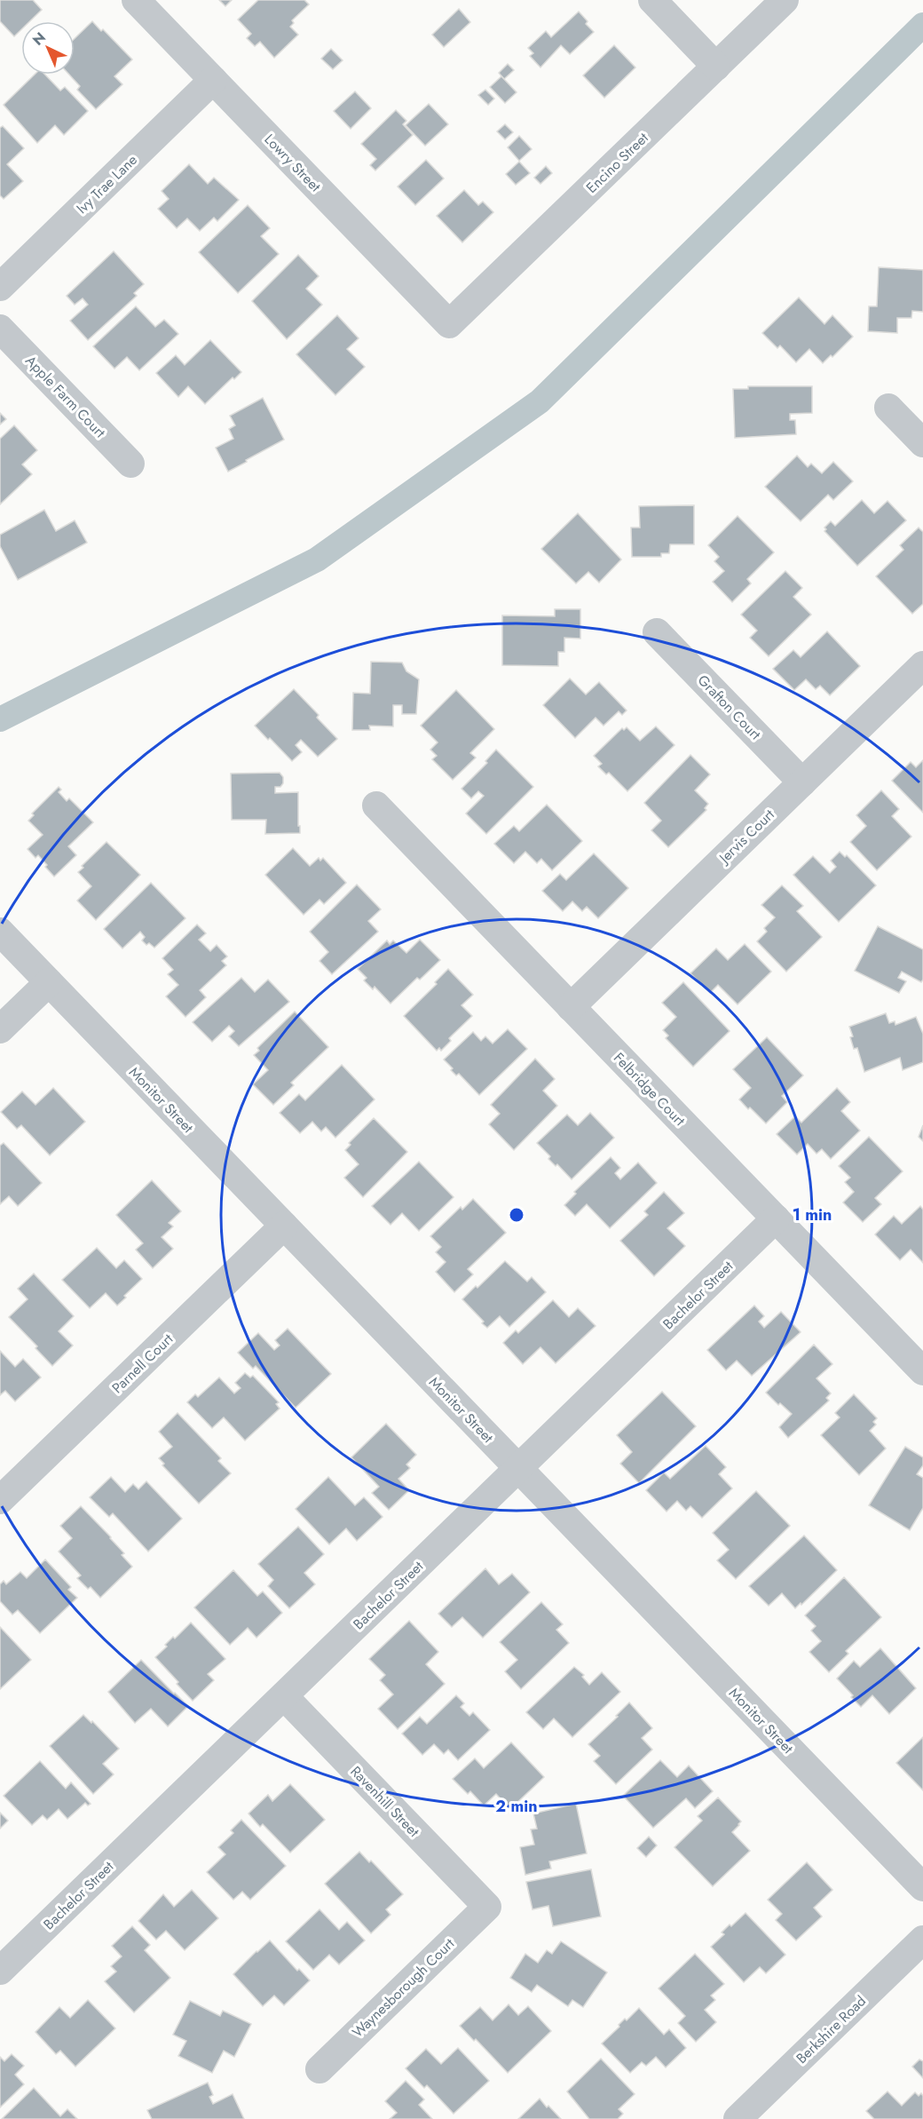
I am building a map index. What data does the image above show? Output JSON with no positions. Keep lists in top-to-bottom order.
{
  "streets": {
    "street": [
      "Lowry Street",
      "Encino Street",
      "Ivy Trae Lane",
      "Apple Farm Court",
      "Grafton Court",
      "Jervis Court",
      "Felbridge Court",
      "Monitor Street",
      "Bachelor Street",
      "Parnell Court",
      "Ravenhill Street",
      "Waynesborough Court",
      "Berkshire Road"
    ]
  },
  "crossings": [
    ["Lowry Street", "Encino Street"],
    ["Lowry Street", "Ivy Trae Lane"],
    ["Grafton Court", "Jervis Court"],
    ["Jervis Court", "Felbridge Court"],
    ["Felbridge Court", "Bachelor Street"],
    ["Monitor Street", "Bachelor Street"],
    ["Monitor Street", "Parnell Court"],
    ["Bachelor Street", "Ravenhill Street"],
    ["Ravenhill Street", "Waynesborough Court"]
  ],
  "north": "top left",
  "rings": ["1 min", "2 min"]
}
